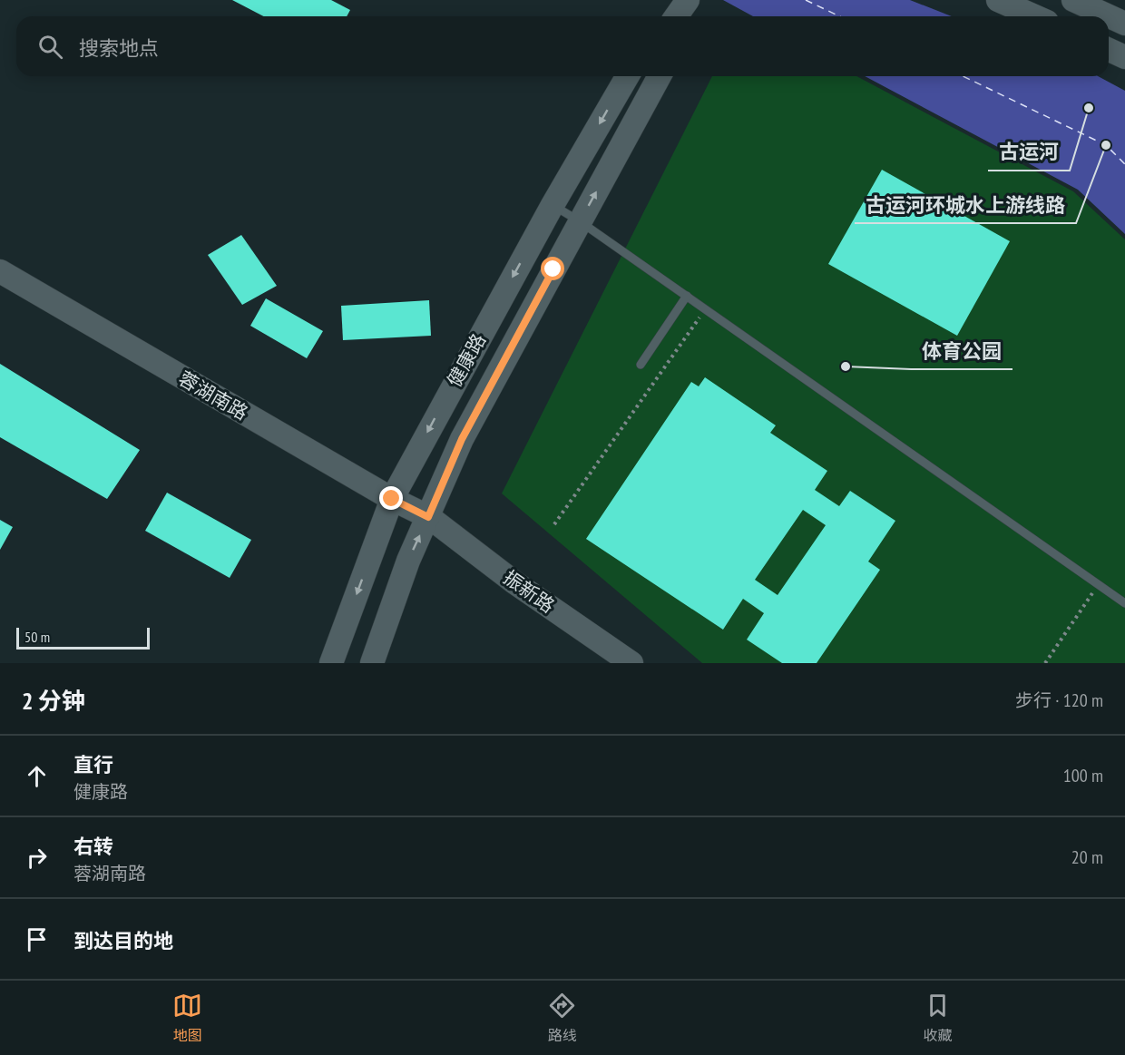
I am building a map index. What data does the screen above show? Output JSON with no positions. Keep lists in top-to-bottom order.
{
  "streets": {
    "main road": ["健康路", "蓉湖南路", "振新路"]
  },
  "crossings": [
    ["健康路", "蓉湖南路"],
    ["健康路", "振新路"],
    ["蓉湖南路", "振新路"]
  ],
  "places": ["古运河", "古运河环城水上游线路", "体育公园"],
  "scale_bar": "50 m",
  "page": {
    "search": "搜索地点",
    "scale": "50 m",
    "heading": ["2 分钟", "步行 · 120 m"],
    "list": [
      ["直行", "健康路", "100 m"],
      ["右转", "蓉湖南路", "20 m"],
      "到达目的地"
    ],
    "nav": ["地图", "路线", "收藏"]
  }
}
